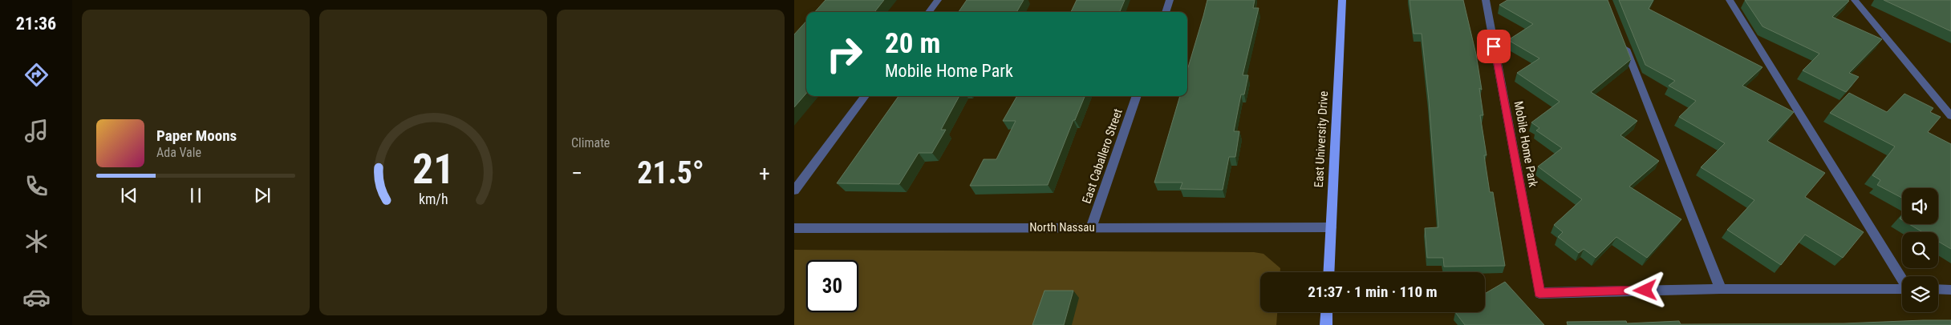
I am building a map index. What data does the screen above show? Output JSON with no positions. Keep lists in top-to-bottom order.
{
  "streets": {
    "main road": ["East University Drive"],
    "street": ["Mobile Home Park", "East Caballero Street", "North Nassau"]
  },
  "crossings": [
    ["East University Drive", "North Nassau"],
    ["East Caballero Street", "North Nassau"]
  ],
  "page": {
    "tabs": "21:36",
    "tile": "Climate",
    "turn": ["20 m", "Mobile Home Park"],
    "song": ["Paper Moons", "Ada Vale"],
    "heat": ["−", "21.5°", "+"],
    "limit": "30",
    "trip": "21:37 · 1 min · 110 m",
    "gauge": ["21", "km/h"]
  }
}
